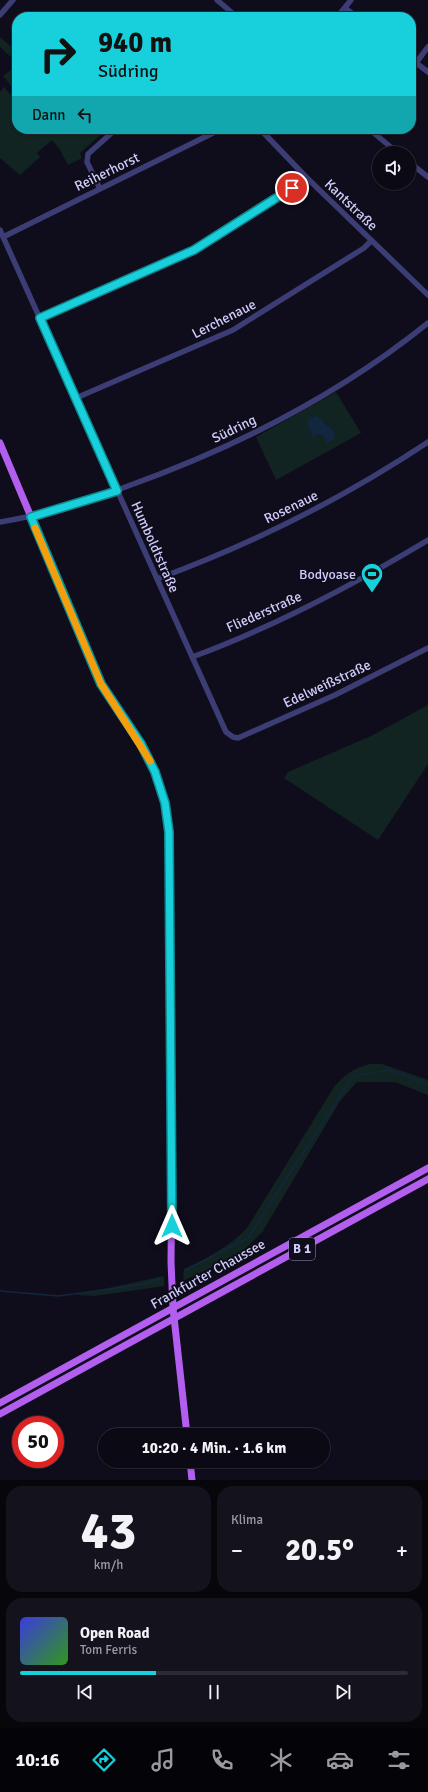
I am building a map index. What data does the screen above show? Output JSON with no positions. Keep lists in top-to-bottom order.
{
  "streets": {
    "main road": ["B 1", "Frankfurter Chaussee"],
    "street": [
      "Reiherhorst",
      "Kantstraße",
      "Lerchenaue",
      "Südring",
      "Rosenaue",
      "Humboldtstraße",
      "Fliederstraße",
      "Edelweißstraße"
    ]
  },
  "crossings": [
    ["Reiherhorst", "Humboldtstraße"],
    ["Kantstraße", "Lerchenaue"],
    ["Lerchenaue", "Humboldtstraße"],
    ["Südring", "Humboldtstraße"],
    ["Rosenaue", "Humboldtstraße"],
    ["Humboldtstraße", "Fliederstraße"],
    ["Humboldtstraße", "Edelweißstraße"]
  ],
  "places": {
    "sports": ["Bodyoase"]
  },
  "page": {
    "turn": ["940 m", "Südring"],
    "then": "Dann",
    "limit": "50",
    "trip": "10:20 · 4 Min. · 1.6 km",
    "tile": [
      ["43", "km/h"],
      "Klima"
    ],
    "heat": ["−", "20.5°", "+"],
    "song": ["Open Road", "Tom Ferris"],
    "tabs": "10:16"
  }
}
